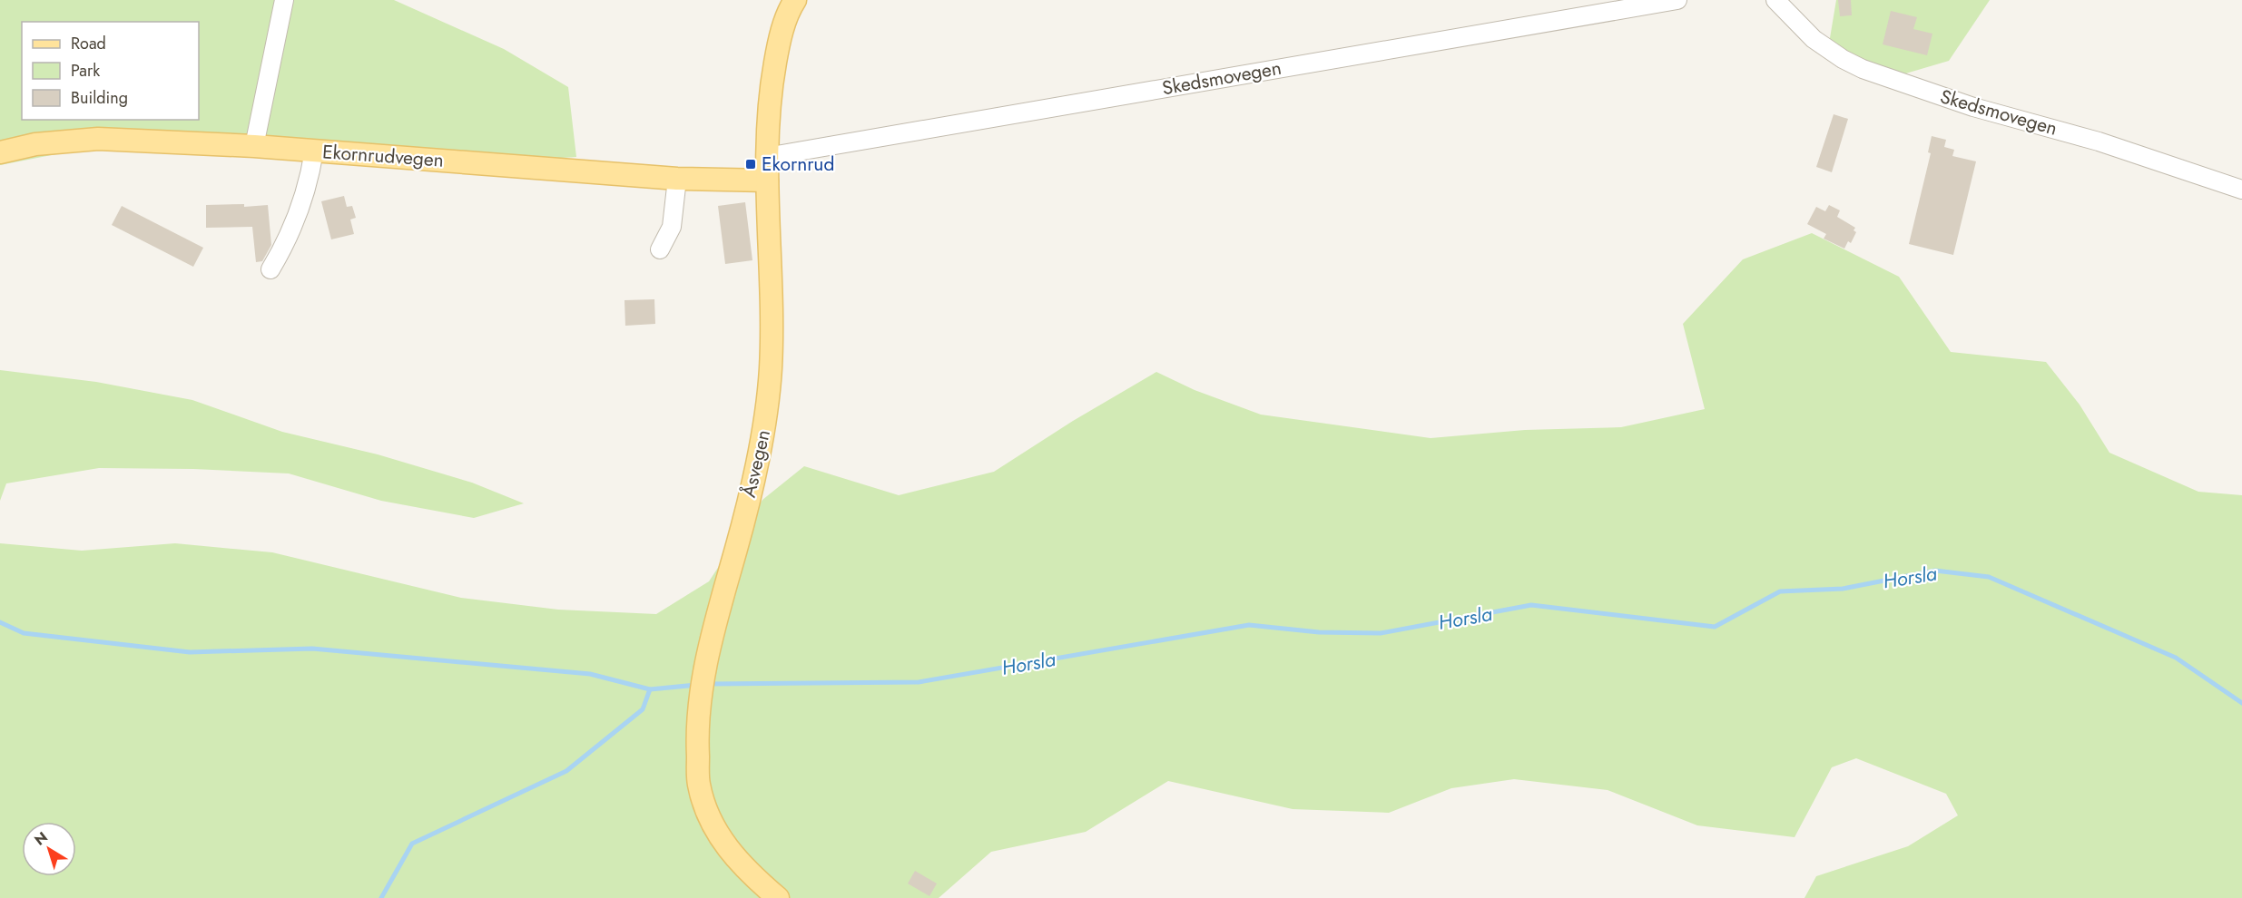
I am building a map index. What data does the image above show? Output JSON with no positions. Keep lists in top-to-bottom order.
{
  "streets": {
    "main road": ["Ekornrudvegen", "Åsvegen"],
    "street": ["Skedsmovegen"]
  },
  "crossings": [
    ["Skedsmovegen", "Åsvegen"],
    ["Ekornrudvegen", "Åsvegen"]
  ],
  "water": ["Horsla"],
  "places": {
    "transit": ["Ekornrud"]
  },
  "legend": ["Road", "Park", "Building"],
  "north": "top left"
}
